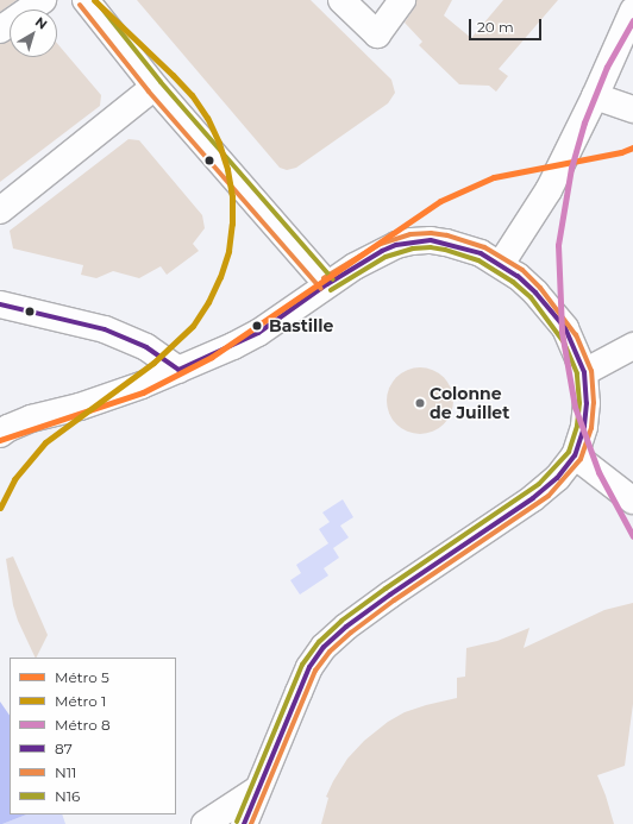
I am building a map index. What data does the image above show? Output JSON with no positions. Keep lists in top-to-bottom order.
{
  "places": ["Bastille", "Colonne de Juillet"],
  "lines": [
    "metro line 1",
    "transit line N16",
    "transit line N11",
    "metro line 8",
    "metro line 5",
    "transit line 87"
  ],
  "legend": [
    "Métro 5",
    "Métro 1",
    "Métro 8",
    "87",
    "N11",
    "N16"
  ],
  "scale_bar": "20 m",
  "north": "top right"
}
